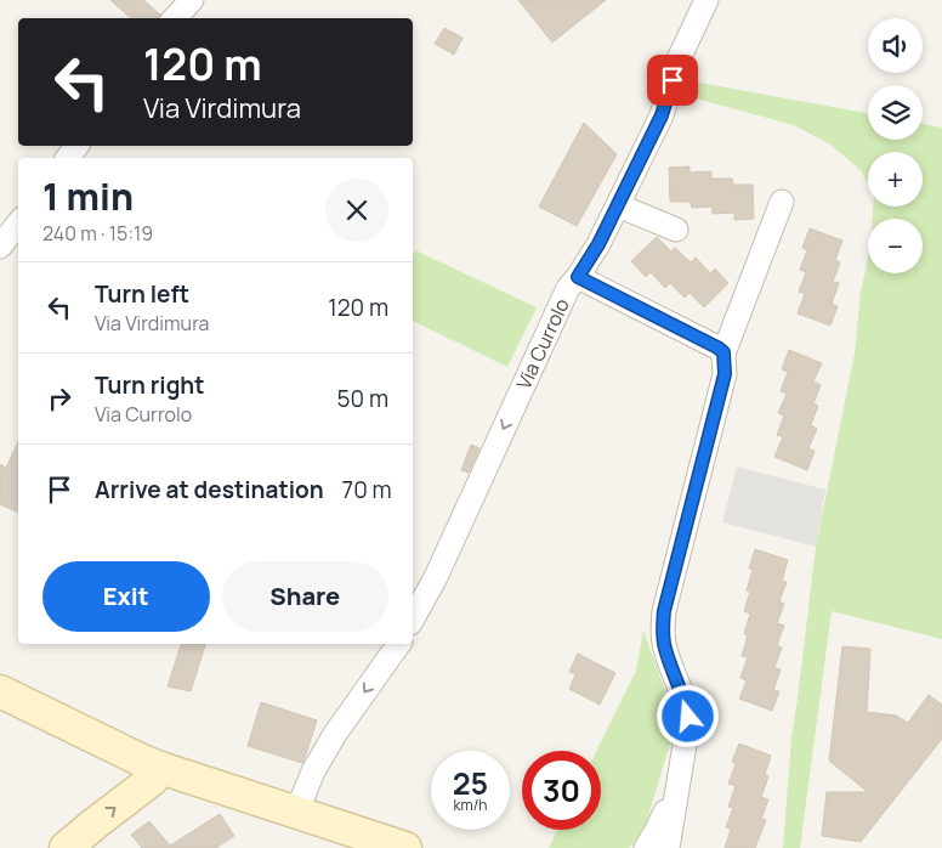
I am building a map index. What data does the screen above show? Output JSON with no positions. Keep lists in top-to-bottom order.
{
  "streets": {
    "street": ["Via Currolo"]
  },
  "page": {
    "map_buttons": ["+", "−"],
    "turn": ["120 m", "Via Virdimura"],
    "heading": ["1 min", "240 m · 15:19"],
    "list": [
      {
        "name": "Turn left",
        "note": "Via Virdimura",
        "value": "120 m"
      },
      {
        "name": "Turn right",
        "note": "Via Currolo",
        "value": "50 m"
      },
      {
        "name": "Arrive at destination",
        "value": "70 m"
      }
    ],
    "buttons": ["Exit", "Share"],
    "speed": "25 km/h",
    "limit": "30"
  }
}
